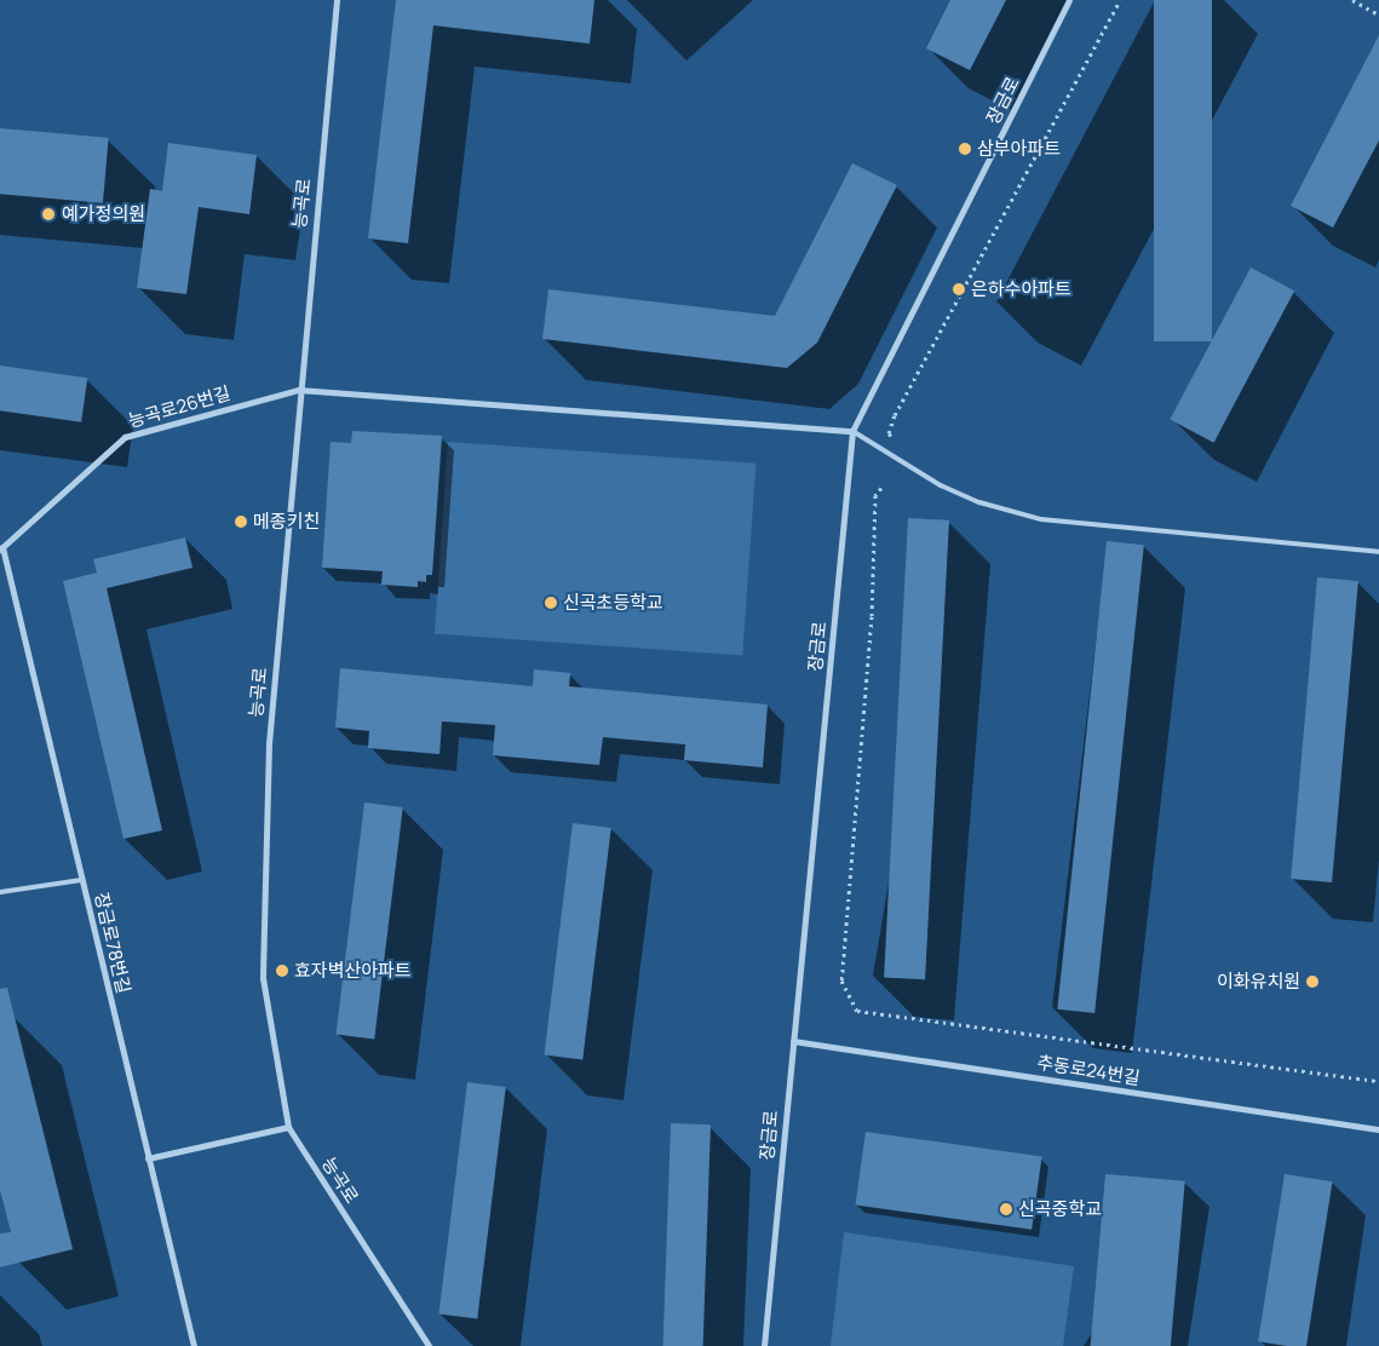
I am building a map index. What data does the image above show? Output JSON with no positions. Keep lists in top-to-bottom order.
{
  "streets": {
    "street": [
      "장금로",
      "능곡로",
      "능곡로26번길",
      "장금로78번길",
      "추동로24번길"
    ]
  },
  "crossings": [
    ["장금로", "능곡로26번길"],
    ["장금로", "추동로24번길"],
    ["능곡로", "능곡로26번길"],
    ["능곡로26번길", "장금로78번길"]
  ],
  "places": [
    "삼부아파트",
    "예가정의원",
    "은하수아파트",
    "메종키친",
    "신곡초등학교",
    "효자벽산아파트",
    "이화유치원",
    "신곡중학교"
  ]
}
